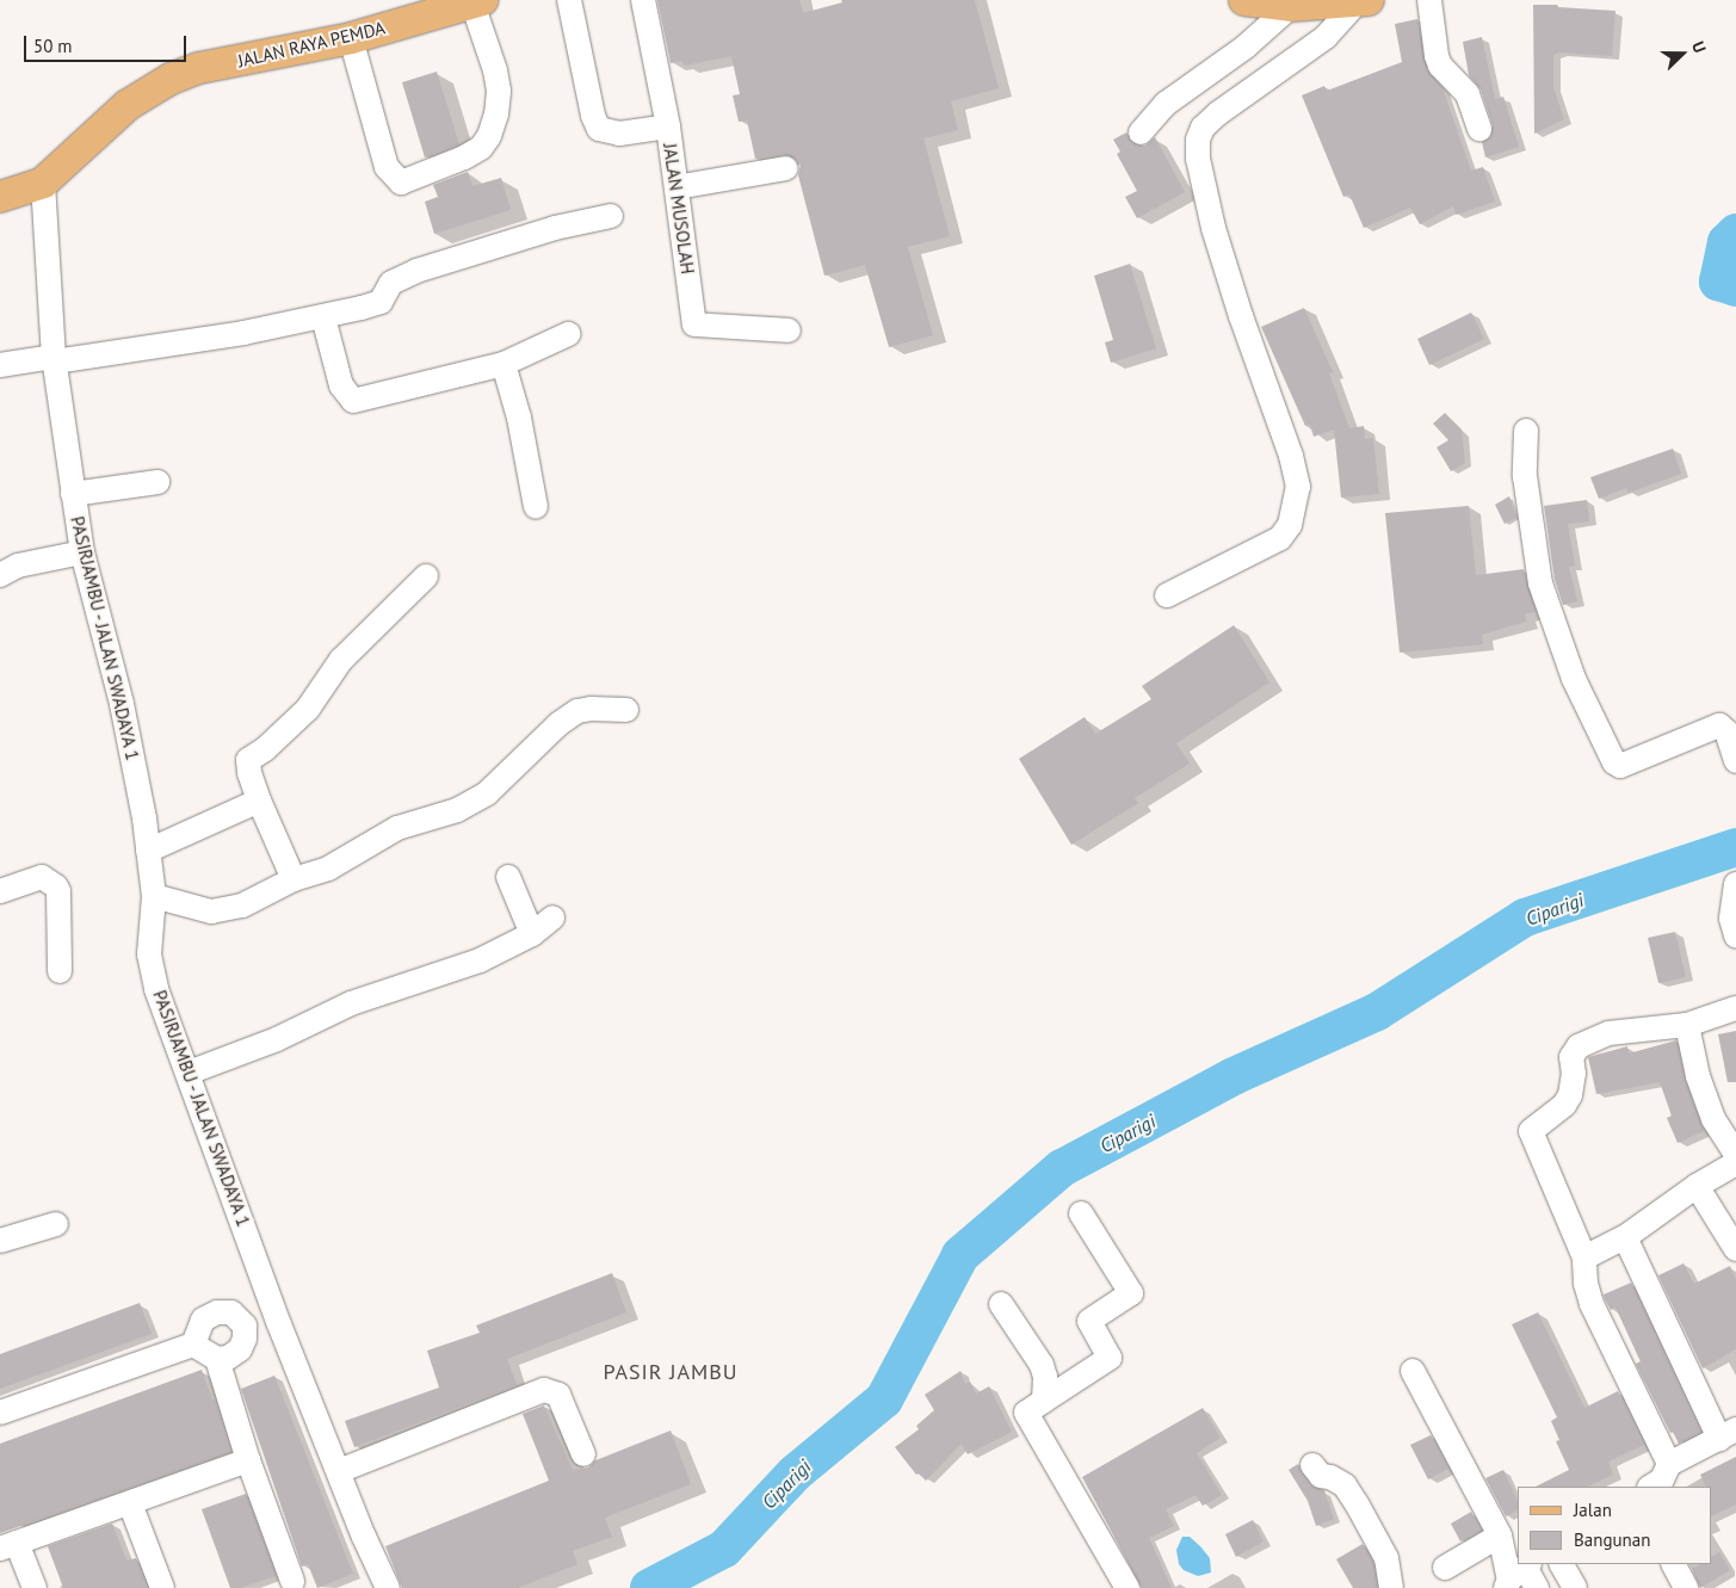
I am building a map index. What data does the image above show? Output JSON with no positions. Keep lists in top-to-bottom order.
{
  "streets": {
    "main road": ["JALAN RAYA PEMDA"],
    "street": ["JALAN MUSOLAH", "PASIRJAMBU - JALAN SWADAYA 1"]
  },
  "crossings": [
    ["JALAN RAYA PEMDA", "PASIRJAMBU - JALAN SWADAYA 1"]
  ],
  "districts": ["PASIR JAMBU"],
  "water": ["Ciparigi"],
  "legend": ["Jalan", "Bangunan"],
  "scale_bar": "50 m",
  "north": "right"
}
